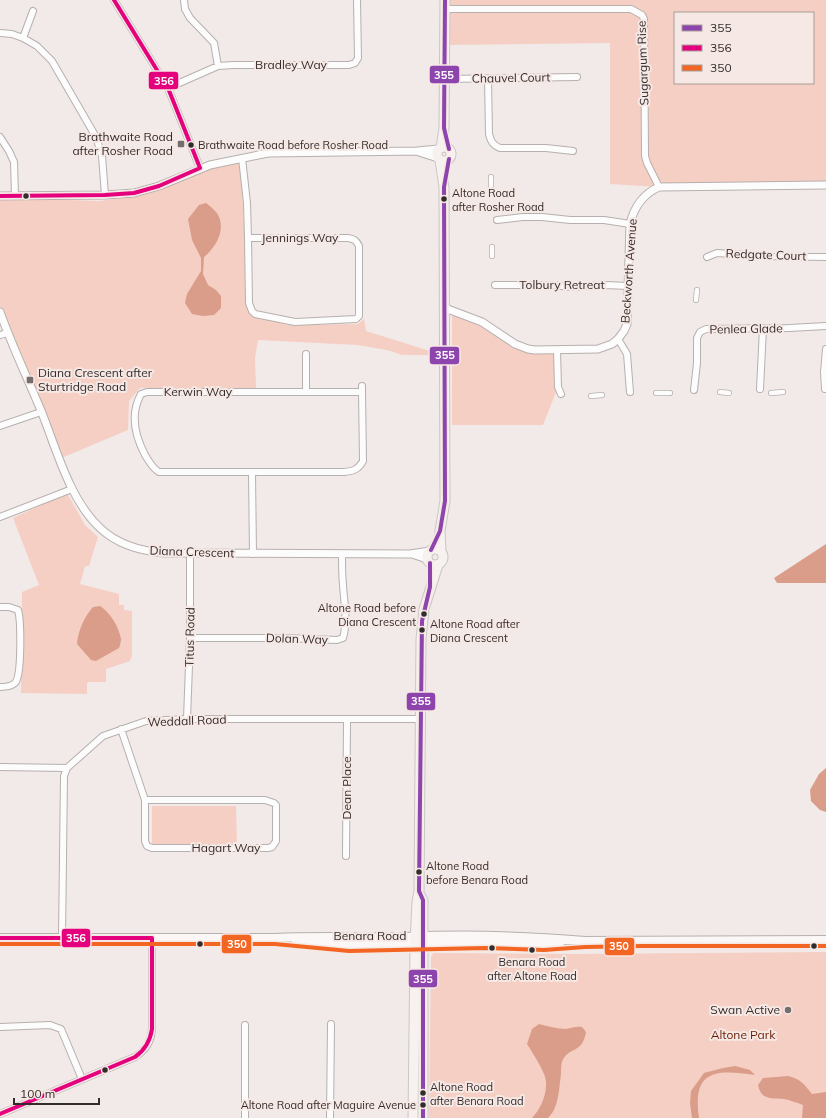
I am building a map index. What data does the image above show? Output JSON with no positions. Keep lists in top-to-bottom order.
{
  "streets": {
    "main road": ["Benara Road"],
    "street": [
      "Sugargum Rise",
      "Bradley Way",
      "Chauvel Court",
      "Jennings Way",
      "Redgate Court",
      "Beckworth Avenue",
      "Tolbury Retreat",
      "Penlea Glade",
      "Kerwin Way",
      "Diana Crescent",
      "Titus Road",
      "Dolan Way",
      "Weddall Road",
      "Dean Place",
      "Hagart Way"
    ]
  },
  "crossings": [
    ["Sugargum Rise", "Beckworth Avenue"],
    ["Beckworth Avenue", "Tolbury Retreat"],
    ["Diana Crescent", "Titus Road"],
    ["Diana Crescent", "Dolan Way"],
    ["Titus Road", "Dolan Way"],
    ["Titus Road", "Weddall Road"],
    ["Weddall Road", "Dean Place"],
    ["Weddall Road", "Hagart Way"]
  ],
  "parks": ["Altone Park"],
  "places": {
    "transit": ["Brathwaite Road after Rosher Road", "Diana Crescent after Sturtridge Road"],
    "other": [
      "Brathwaite Road before Rosher Road",
      "Altone Road after Rosher Road",
      "Altone Road before Diana Crescent",
      "Altone Road after Diana Crescent",
      "Altone Road before Benara Road",
      "Benara Road after Altone Road",
      "Swan Active",
      "Altone Road after Benara Road",
      "Altone Road after Maguire Avenue"
    ]
  },
  "lines": ["transit line 355", "transit line 356", "transit line 350"],
  "legend": ["355", "356", "350"],
  "scale_bar": "100 m"
}
